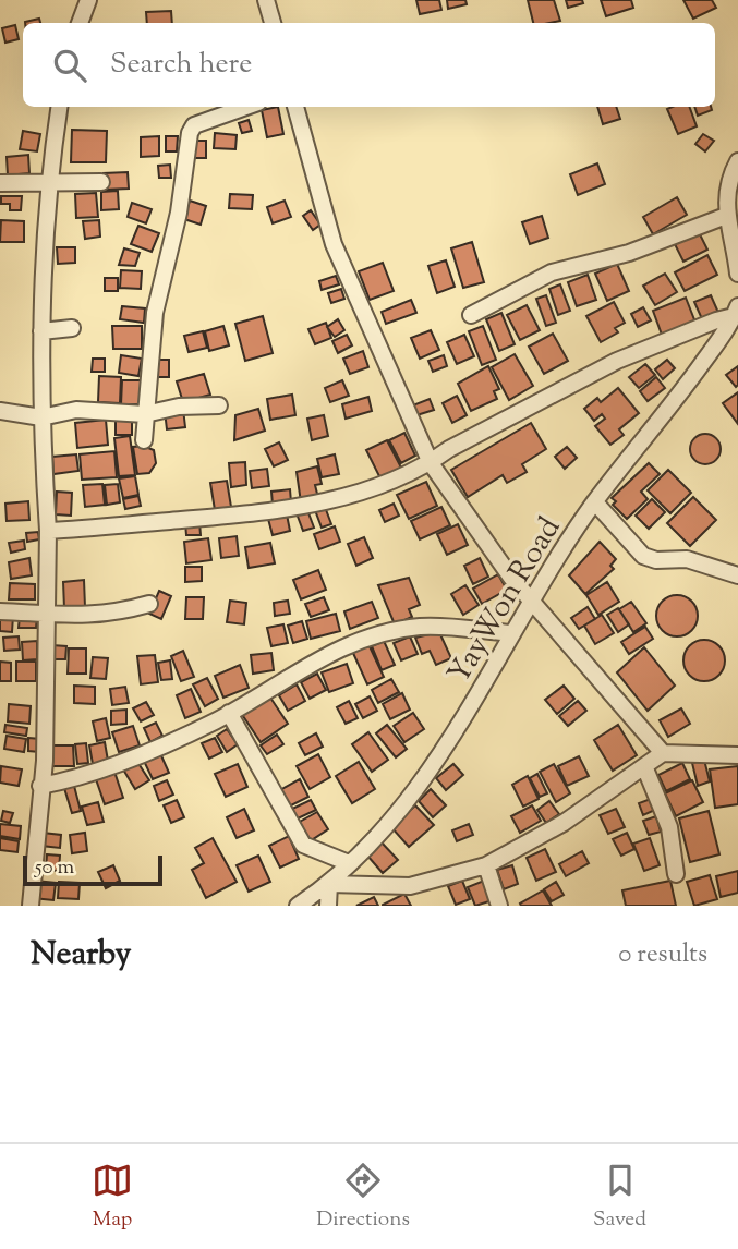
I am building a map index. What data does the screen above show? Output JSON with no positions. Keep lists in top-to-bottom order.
{
  "streets": {
    "street": ["YayWon Road"]
  },
  "scale_bar": "50 m",
  "page": {
    "search": "Search here",
    "scale": "50 m",
    "heading": ["Nearby", "0 results"],
    "nav": ["Map", "Directions", "Saved"]
  }
}
